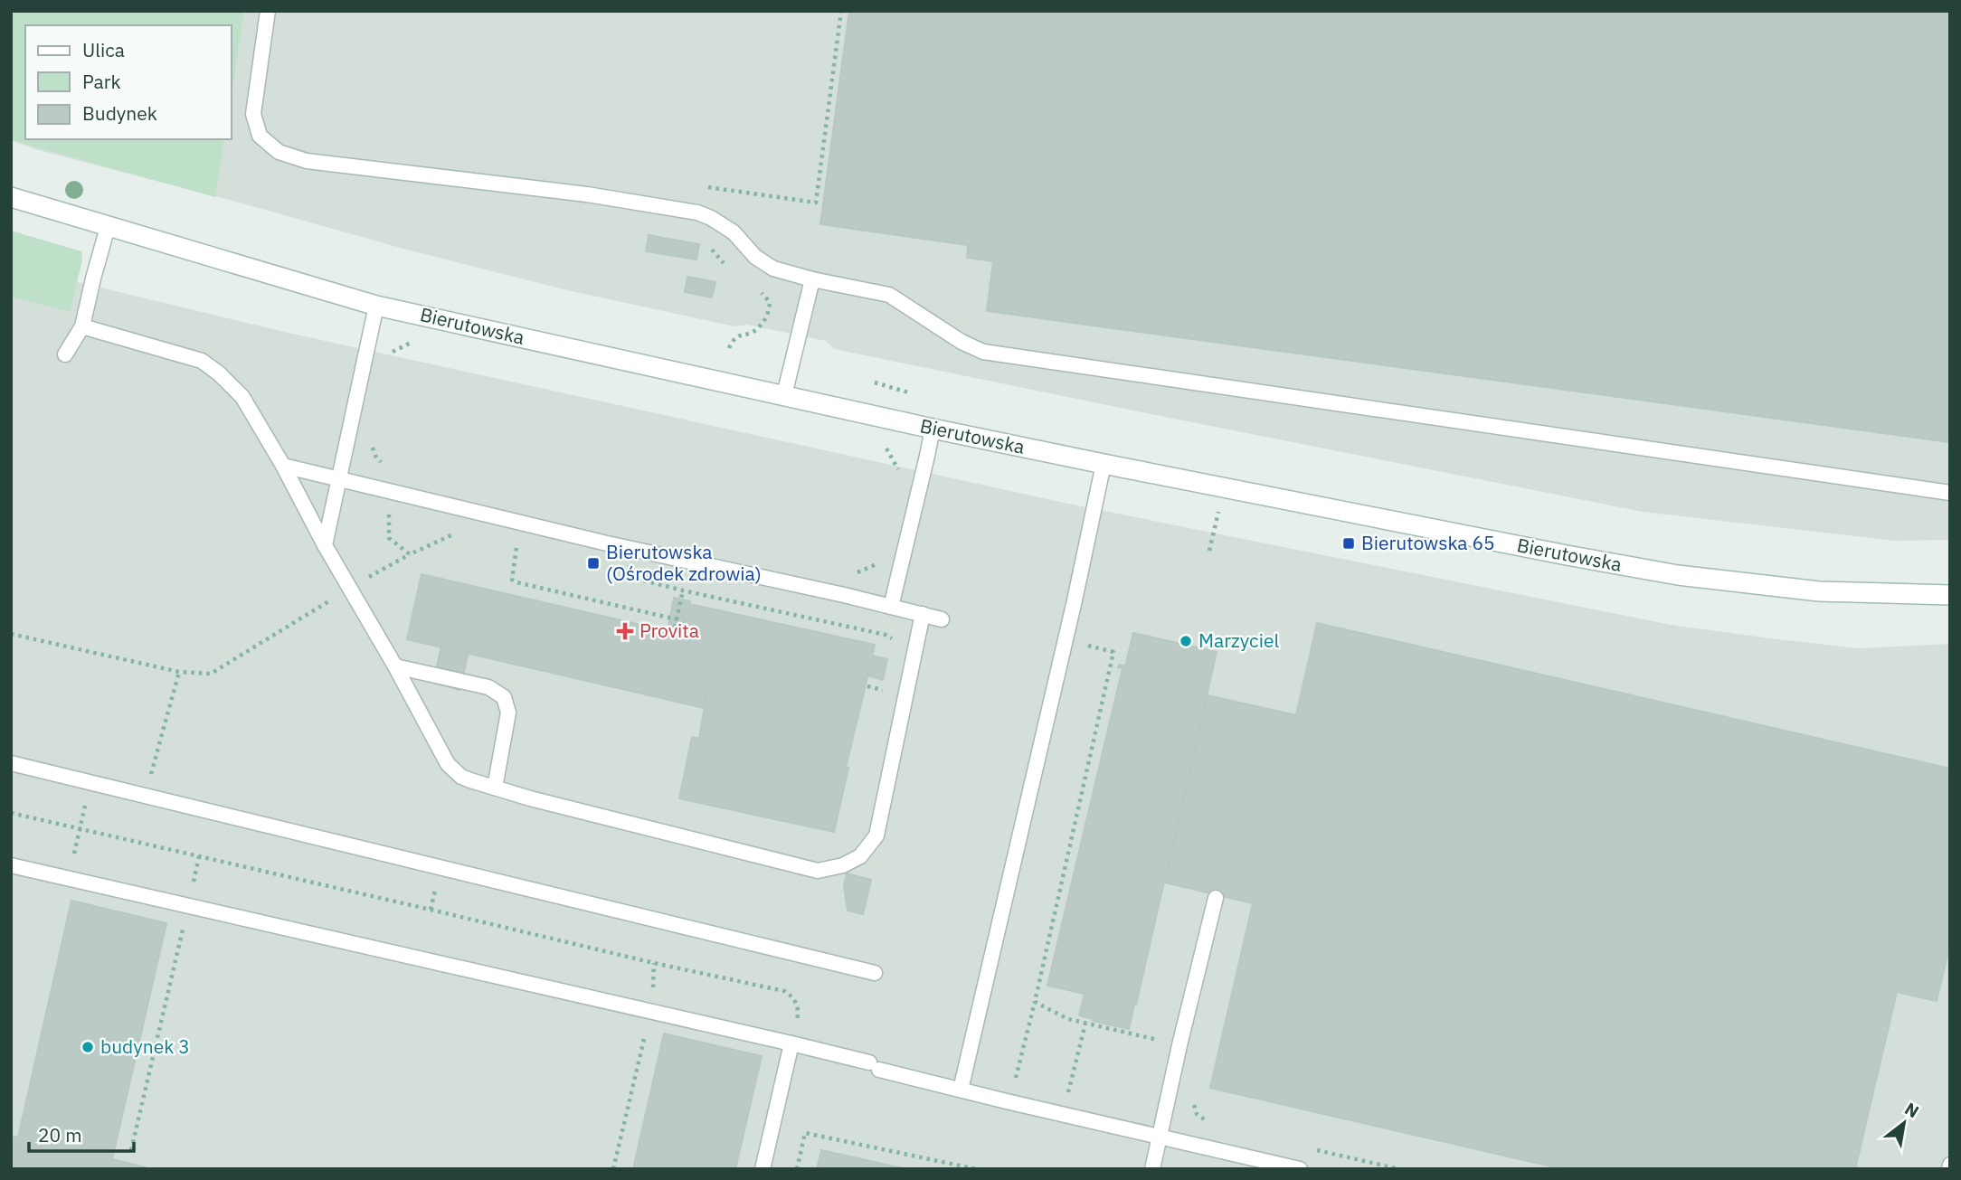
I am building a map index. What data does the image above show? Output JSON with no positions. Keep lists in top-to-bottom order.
{
  "streets": {
    "street": ["Bierutowska"]
  },
  "places": {
    "transit": ["Bierutowska 65", "Bierutowska (Ośrodek zdrowia)"],
    "health": ["Provita"],
    "other": ["Marzyciel", "budynek 3"]
  },
  "legend": ["Ulica", "Park", "Budynek"],
  "scale_bar": "20 m",
  "north": "top right"
}
